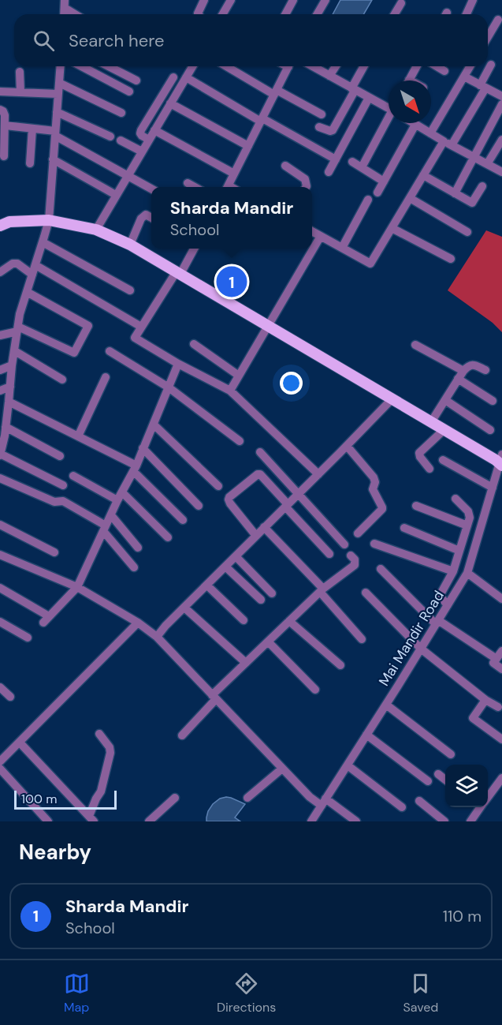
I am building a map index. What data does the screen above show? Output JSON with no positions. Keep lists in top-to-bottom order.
{
  "streets": {
    "street": ["Mai Mandir Road"]
  },
  "scale_bar": "100 m",
  "north": "bottom right",
  "page": {
    "search": "Search here",
    "popup": ["Sharda Mandir", "School"],
    "pins": "1",
    "scale": "100 m",
    "heading": "Nearby",
    "list": [
      {
        "mark": "1",
        "name": "Sharda Mandir",
        "note": "School",
        "value": "110 m"
      }
    ],
    "nav": ["Map", "Directions", "Saved"]
  }
}
